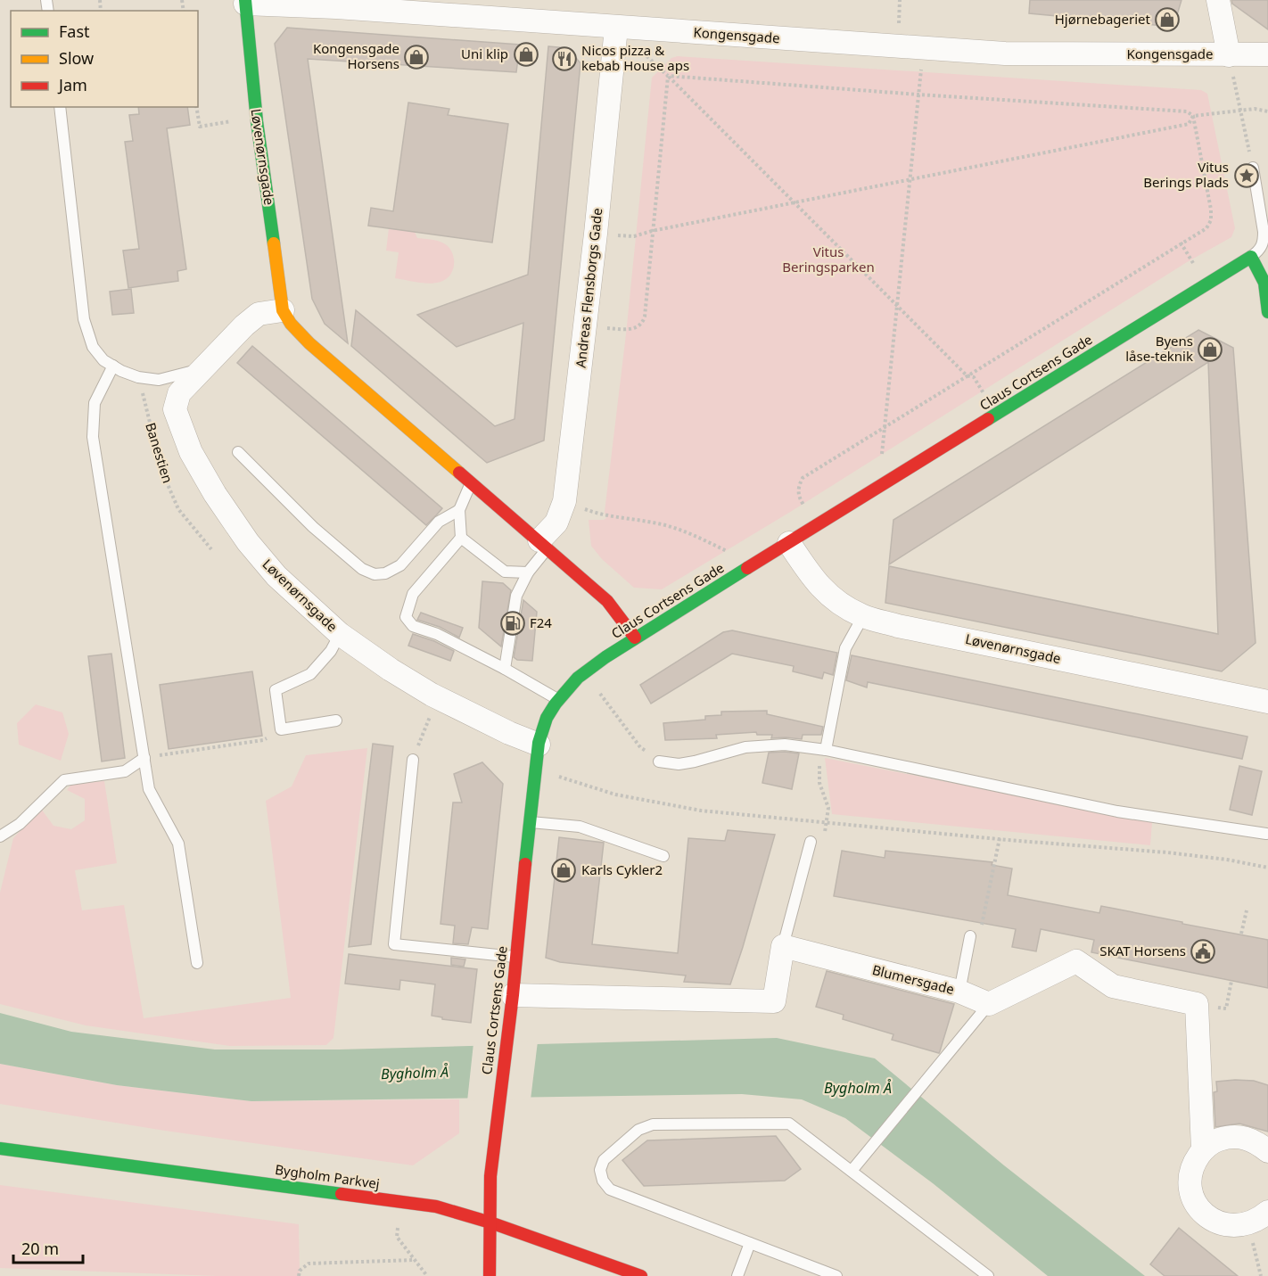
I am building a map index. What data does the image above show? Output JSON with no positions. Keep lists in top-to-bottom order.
{
  "streets": {
    "street": [
      "Kongensgade",
      "Løvenørnsgade",
      "Andreas Flensborgs Gade",
      "Claus Cortsens Gade",
      "Blumersgade",
      "Bygholm Parkvej"
    ],
    "path": ["Banestien"]
  },
  "crossings": [
    ["Kongensgade", "Løvenørnsgade"],
    ["Kongensgade", "Andreas Flensborgs Gade"],
    ["Løvenørnsgade", "Andreas Flensborgs Gade"],
    ["Løvenørnsgade", "Claus Cortsens Gade"],
    ["Claus Cortsens Gade", "Bygholm Parkvej"]
  ],
  "water": ["Bygholm Å"],
  "parks": ["Vitus Beringsparken"],
  "places": {
    "shop": [
      "Hjørnebageriet",
      "Uni klip",
      "Kongensgade Horsens",
      "Byens låse-teknik",
      "Karls Cykler2"
    ],
    "restaurant": ["Nicos pizza & kebab House aps"],
    "place": ["Vitus Berings Plads"],
    "fuel station": ["F24"],
    "public building": ["SKAT Horsens"]
  },
  "legend": ["Fast", "Slow", "Jam"],
  "scale_bar": "20 m"
}
